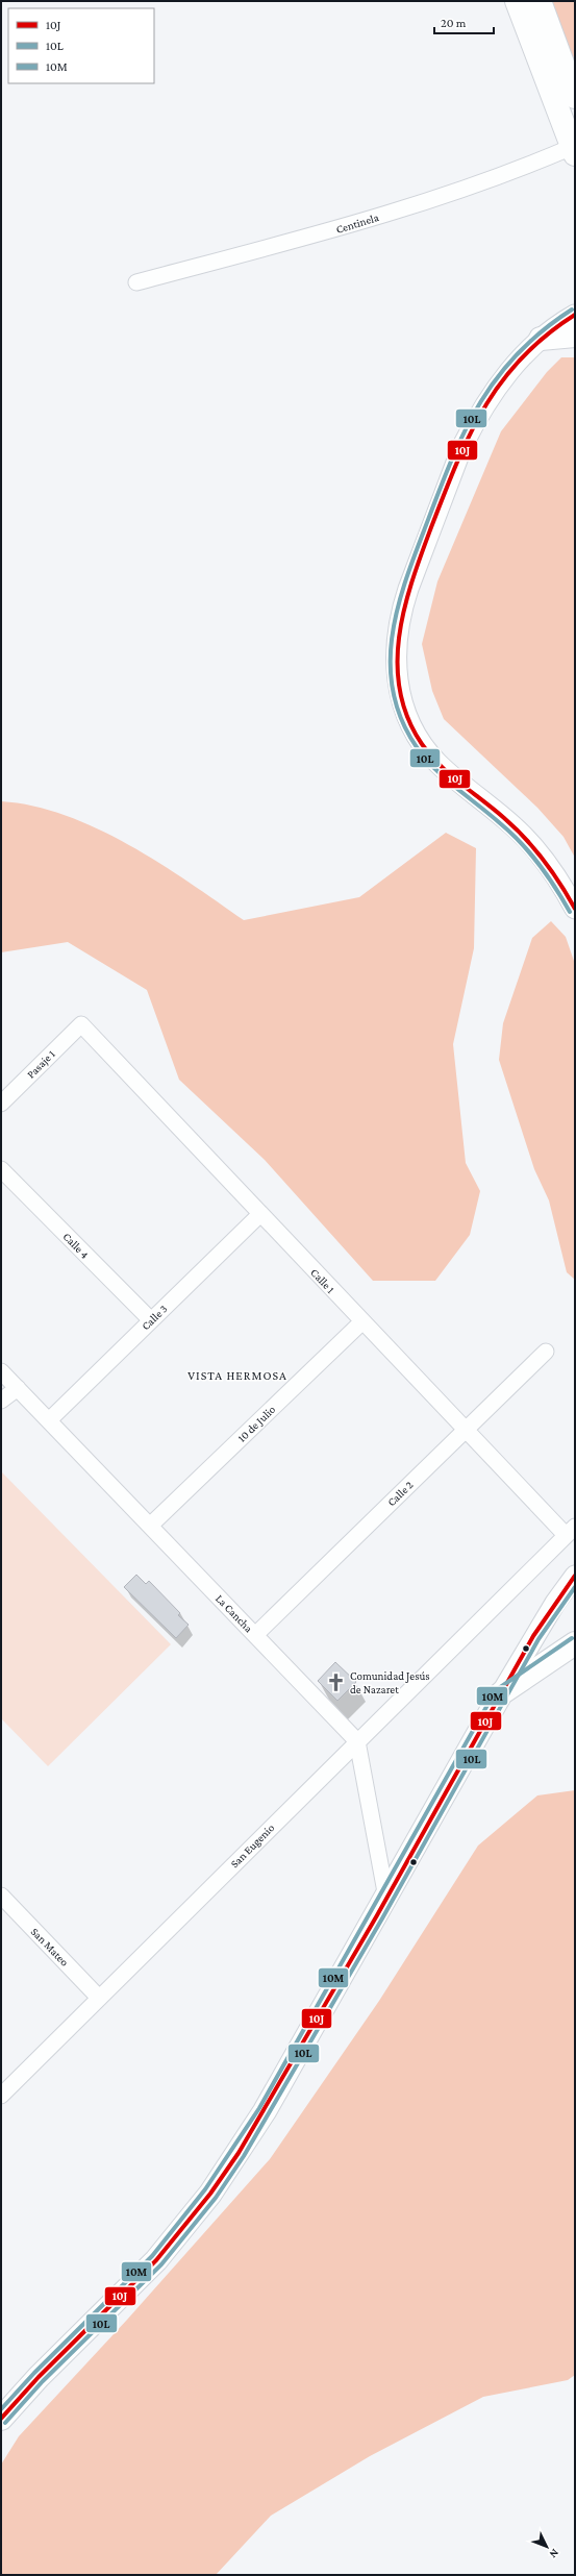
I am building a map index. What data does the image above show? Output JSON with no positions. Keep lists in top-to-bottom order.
{
  "streets": {
    "street": [
      "Centinela",
      "Pasaje 1",
      "Calle 4",
      "Calle 1",
      "Calle 3",
      "10 de Julio",
      "Calle 2",
      "La Cancha",
      "San Eugenio",
      "San Mateo"
    ]
  },
  "crossings": [
    ["Pasaje 1", "Calle 1"],
    ["Calle 4", "Calle 3"],
    ["Calle 1", "Calle 3"],
    ["Calle 1", "10 de Julio"],
    ["Calle 1", "Calle 2"],
    ["Calle 1", "San Eugenio"],
    ["Calle 3", "La Cancha"],
    ["10 de Julio", "La Cancha"],
    ["Calle 2", "La Cancha"],
    ["La Cancha", "San Eugenio"],
    ["San Eugenio", "San Mateo"]
  ],
  "districts": ["VISTA HERMOSA"],
  "places": {
    "church": ["Comunidad Jesús de Nazaret"]
  },
  "lines": ["transit line 10L", "transit line 10J", "transit line 10M"],
  "legend": ["10J", "10L", "10M"],
  "scale_bar": "20 m",
  "north": "bottom right"
}
